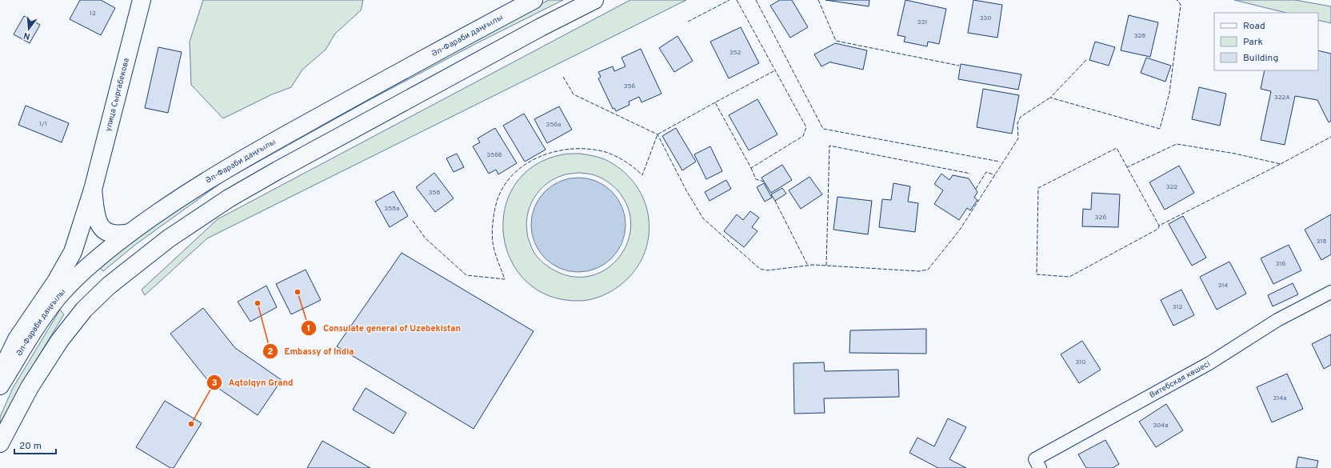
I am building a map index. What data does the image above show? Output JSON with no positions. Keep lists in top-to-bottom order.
{
  "streets": {
    "main road": ["Әл-Фараби даңғылы", "улица Сыргабекова"],
    "street": ["Витебская көшесі"]
  },
  "places": ["Consulate general of Uzebekistan", "Embassy of India", "Aqtolqyn Grand"],
  "house_numbers": [
    "12",
    "330",
    "331",
    "328",
    "352",
    "356",
    "322А",
    "1/1",
    "356а",
    "356б",
    "322",
    "358",
    "358а",
    "326",
    "318",
    "316",
    "314",
    "312",
    "310",
    "314а",
    "304а"
  ],
  "legend": ["Road", "Park", "Building"],
  "scale_bar": "20 m",
  "north": "bottom"
}
